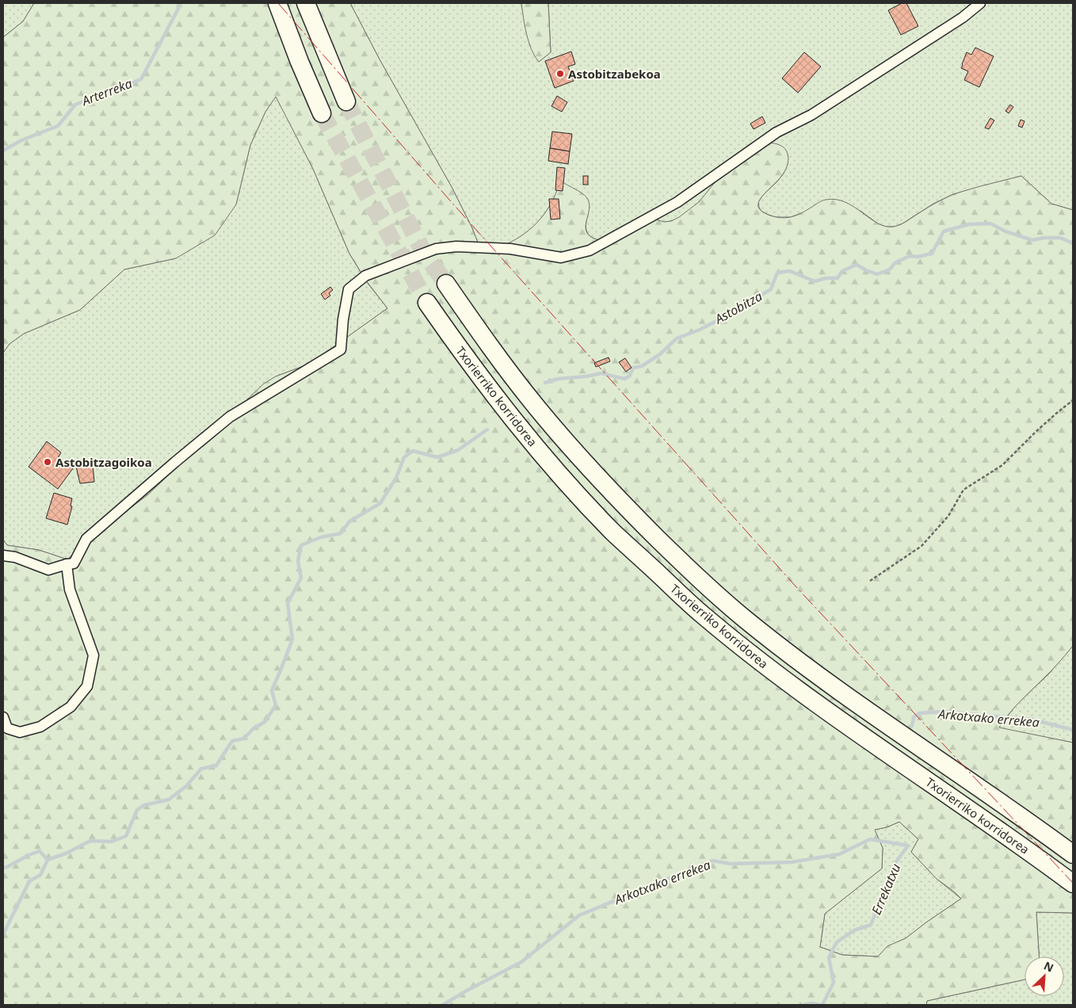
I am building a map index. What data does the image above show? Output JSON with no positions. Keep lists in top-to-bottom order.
{
  "streets": {
    "highway": ["Txorierriko korridorea"]
  },
  "water": [
    "Arterreka",
    "Astobitza",
    "Arkotxako errekea",
    "Errekatxu"
  ],
  "places": ["Astobitzabekoa", "Astobitzagoikoa"],
  "north": "top right"
}
